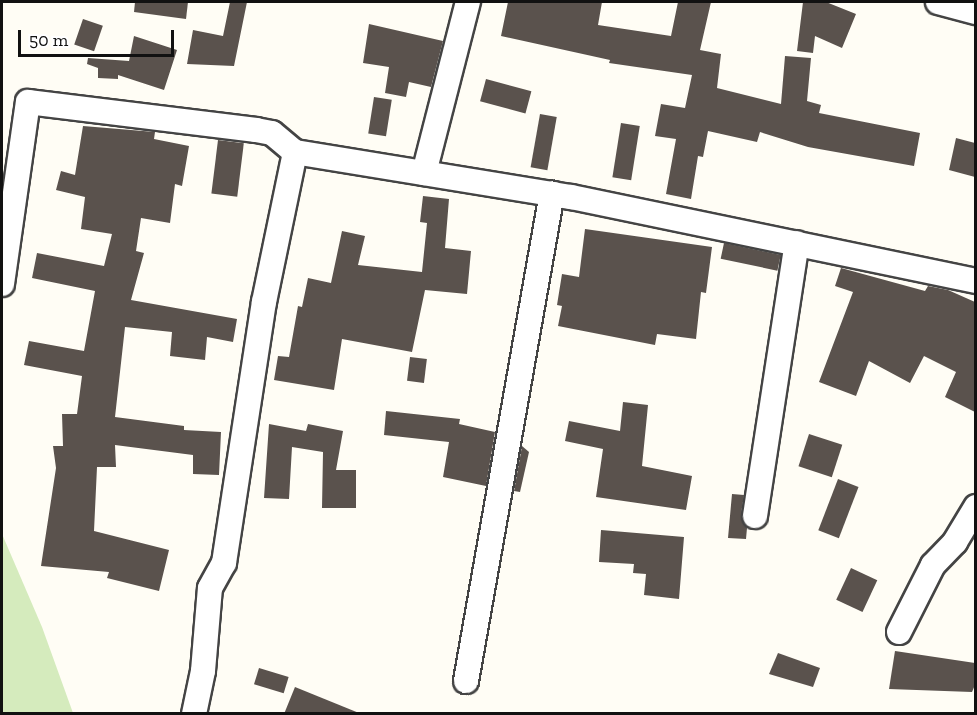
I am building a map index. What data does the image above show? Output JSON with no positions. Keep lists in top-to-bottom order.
{
  "scale_bar": "50 m"
}
